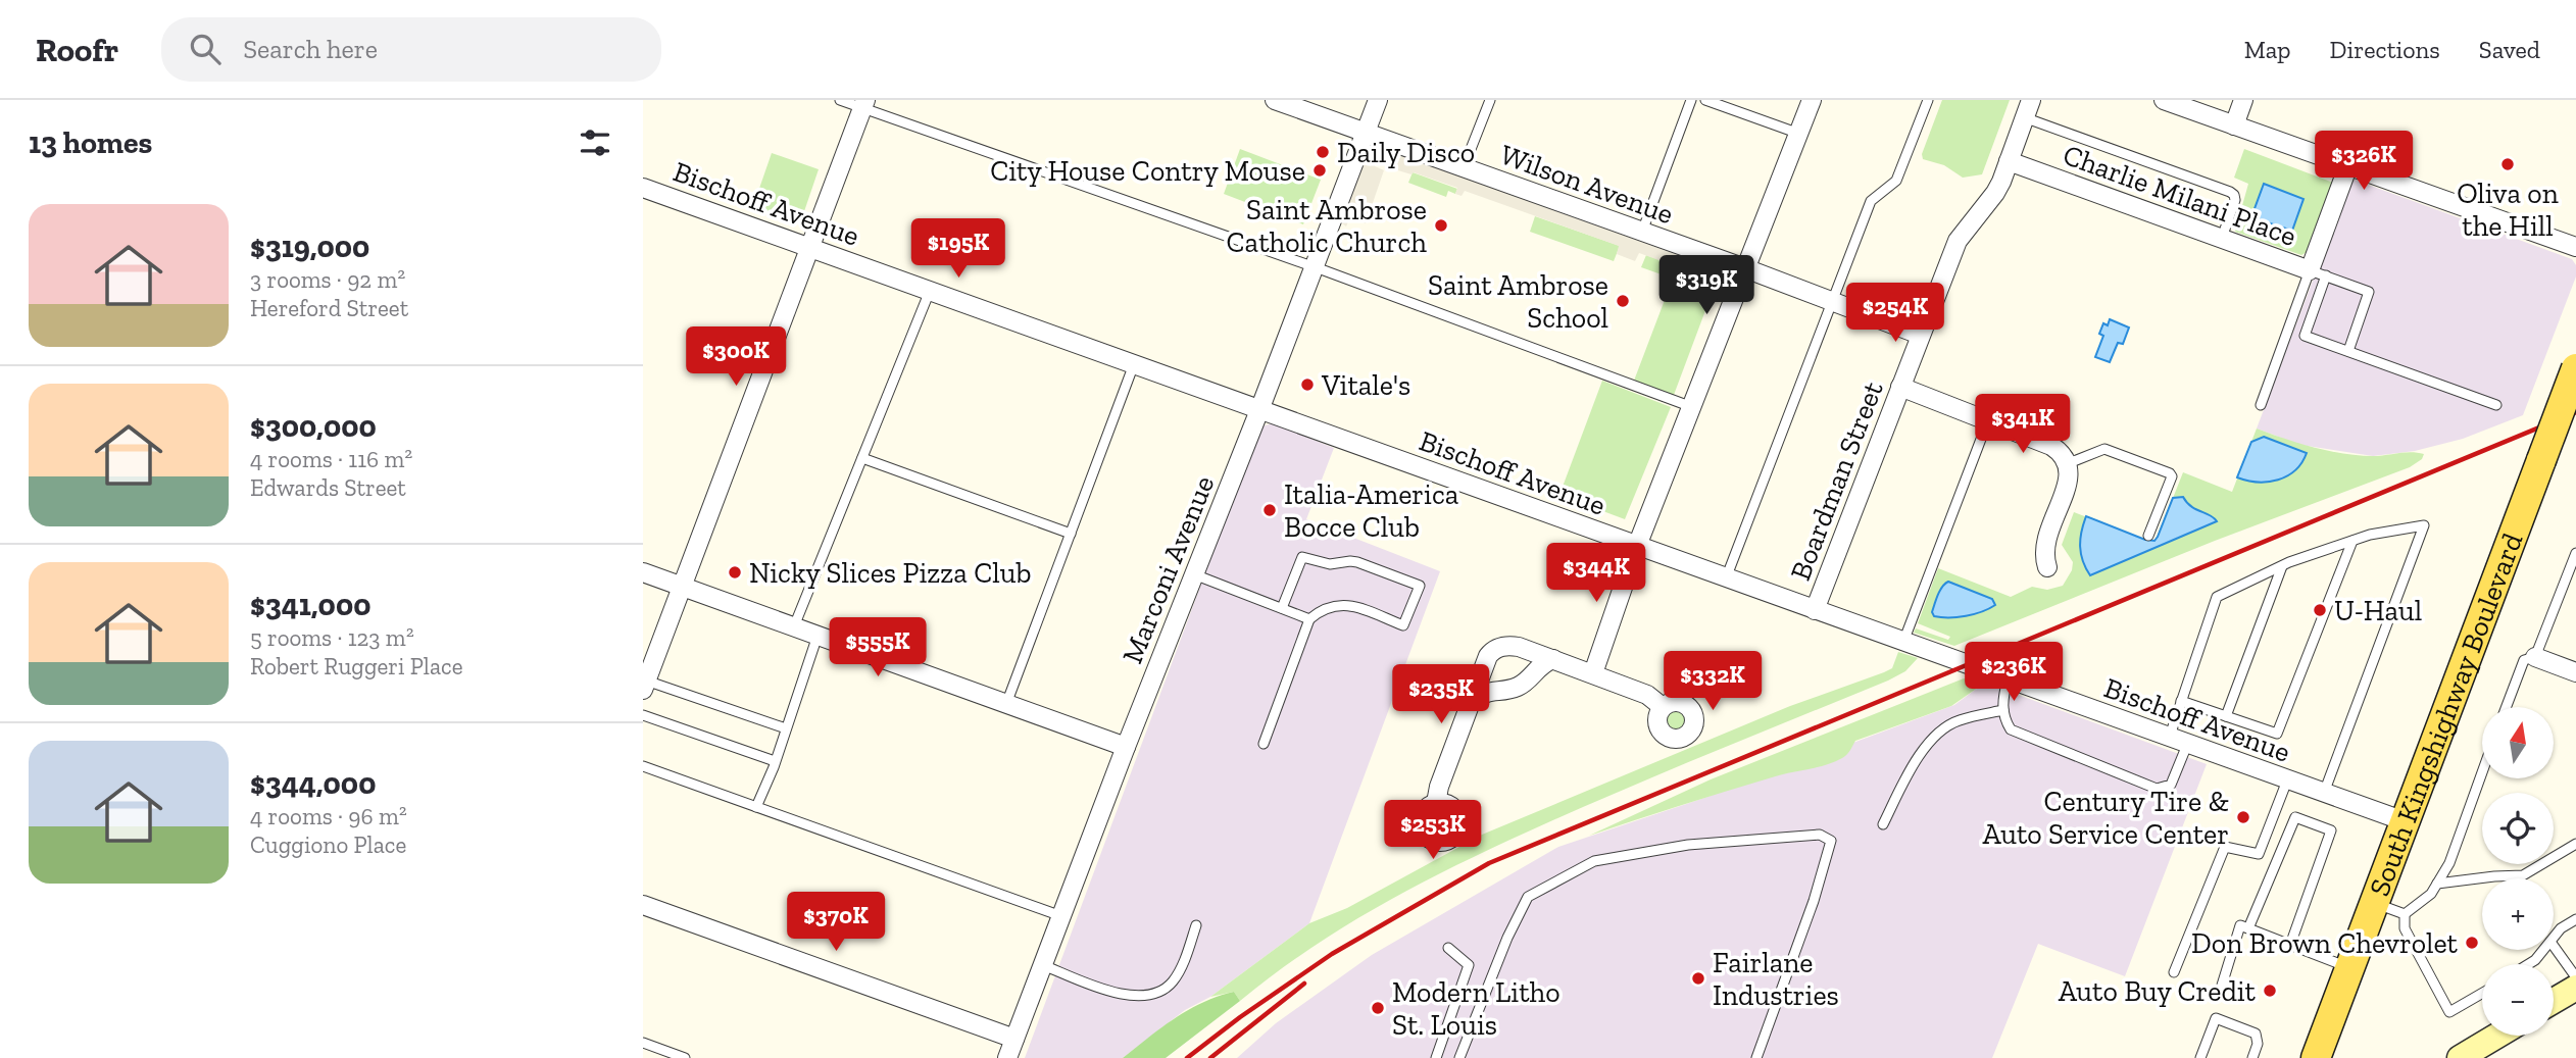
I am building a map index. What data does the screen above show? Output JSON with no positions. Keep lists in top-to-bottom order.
{
  "streets": {
    "main road": ["South Kingshighway Boulevard"],
    "street": [
      "Wilson Avenue",
      "Charlie Milani Place",
      "Bischoff Avenue",
      "Boardman Street",
      "Marconi Avenue"
    ]
  },
  "crossings": [
    ["Wilson Avenue", "Boardman Street"],
    ["Wilson Avenue", "Marconi Avenue"],
    ["Charlie Milani Place", "Boardman Street"],
    ["Bischoff Avenue", "Boardman Street"],
    ["Bischoff Avenue", "Marconi Avenue"],
    ["Bischoff Avenue", "South Kingshighway Boulevard"]
  ],
  "places": [
    "Daily Disco",
    "Oliva on the Hill",
    "City House Contry Mouse",
    "Saint Ambrose Catholic Church",
    "Saint Ambrose School",
    "Vitale's",
    "Italia-America Bocce Club",
    "Nicky Slices Pizza Club",
    "U-Haul",
    "Century Tire & Auto Service Center",
    "Don Brown Chevrolet",
    "Fairlane Industries",
    "Auto Buy Credit",
    "Modern Litho St. Louis"
  ],
  "north": "top",
  "page": {
    "header": "Roofr",
    "search": "Search here",
    "nav": ["Map", "Directions", "Saved"],
    "heading": "13 homes",
    "price": [
      "$326K",
      "$195K",
      "$319K",
      "$254K",
      "$300K",
      "$341K",
      "$344K",
      "$555K",
      "$236K",
      "$332K",
      "$235K",
      "$253K",
      "$370K"
    ],
    "list": [
      {
        "name": "$319,000",
        "note": "3 rooms · 92 m² · Hereford Street"
      },
      {
        "name": "$300,000",
        "note": "4 rooms · 116 m² · Edwards Street"
      },
      {
        "name": "$341,000",
        "note": "5 rooms · 123 m² · Robert Ruggeri Place"
      },
      {
        "name": "$344,000",
        "note": "4 rooms · 96 m² · Cuggiono Place"
      }
    ],
    "map_buttons": ["+", "−"]
  }
}
